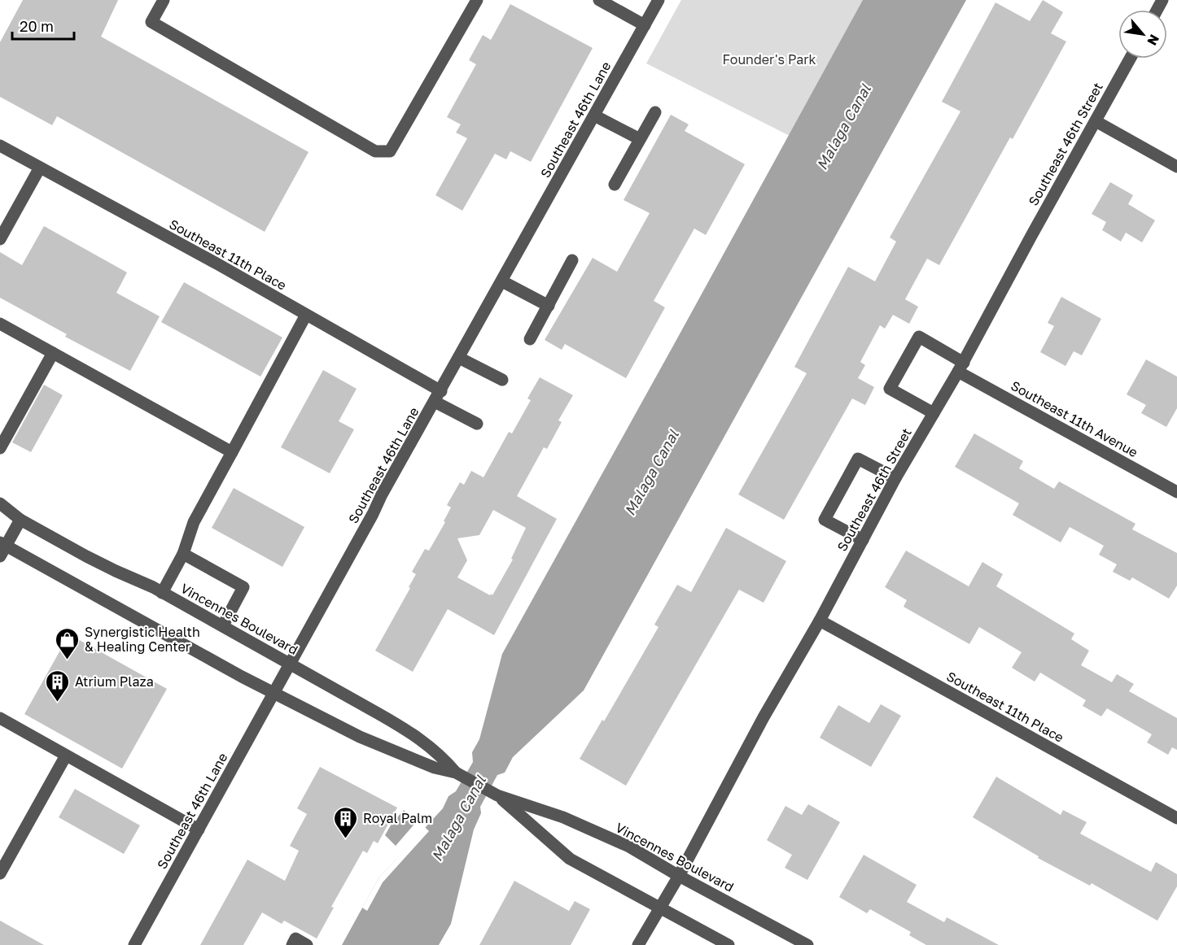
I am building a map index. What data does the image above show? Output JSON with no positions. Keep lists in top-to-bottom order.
{
  "streets": {
    "street": [
      "Southeast 46th Lane",
      "Southeast 46th Street",
      "Southeast 11th Place",
      "Southeast 11th Avenue",
      "Vincennes Boulevard"
    ]
  },
  "crossings": [
    ["Southeast 46th Lane", "Southeast 11th Place"],
    ["Southeast 46th Lane", "Vincennes Boulevard"],
    ["Southeast 46th Street", "Southeast 11th Place"],
    ["Southeast 46th Street", "Southeast 11th Avenue"],
    ["Southeast 46th Street", "Vincennes Boulevard"]
  ],
  "water": ["Malaga Canal"],
  "parks": ["Founder's Park"],
  "places": {
    "shop": ["Synergistic Health & Healing Center"],
    "building": ["Atrium Plaza", "Royal Palm"]
  },
  "scale_bar": "20 m",
  "north": "bottom right"
}
